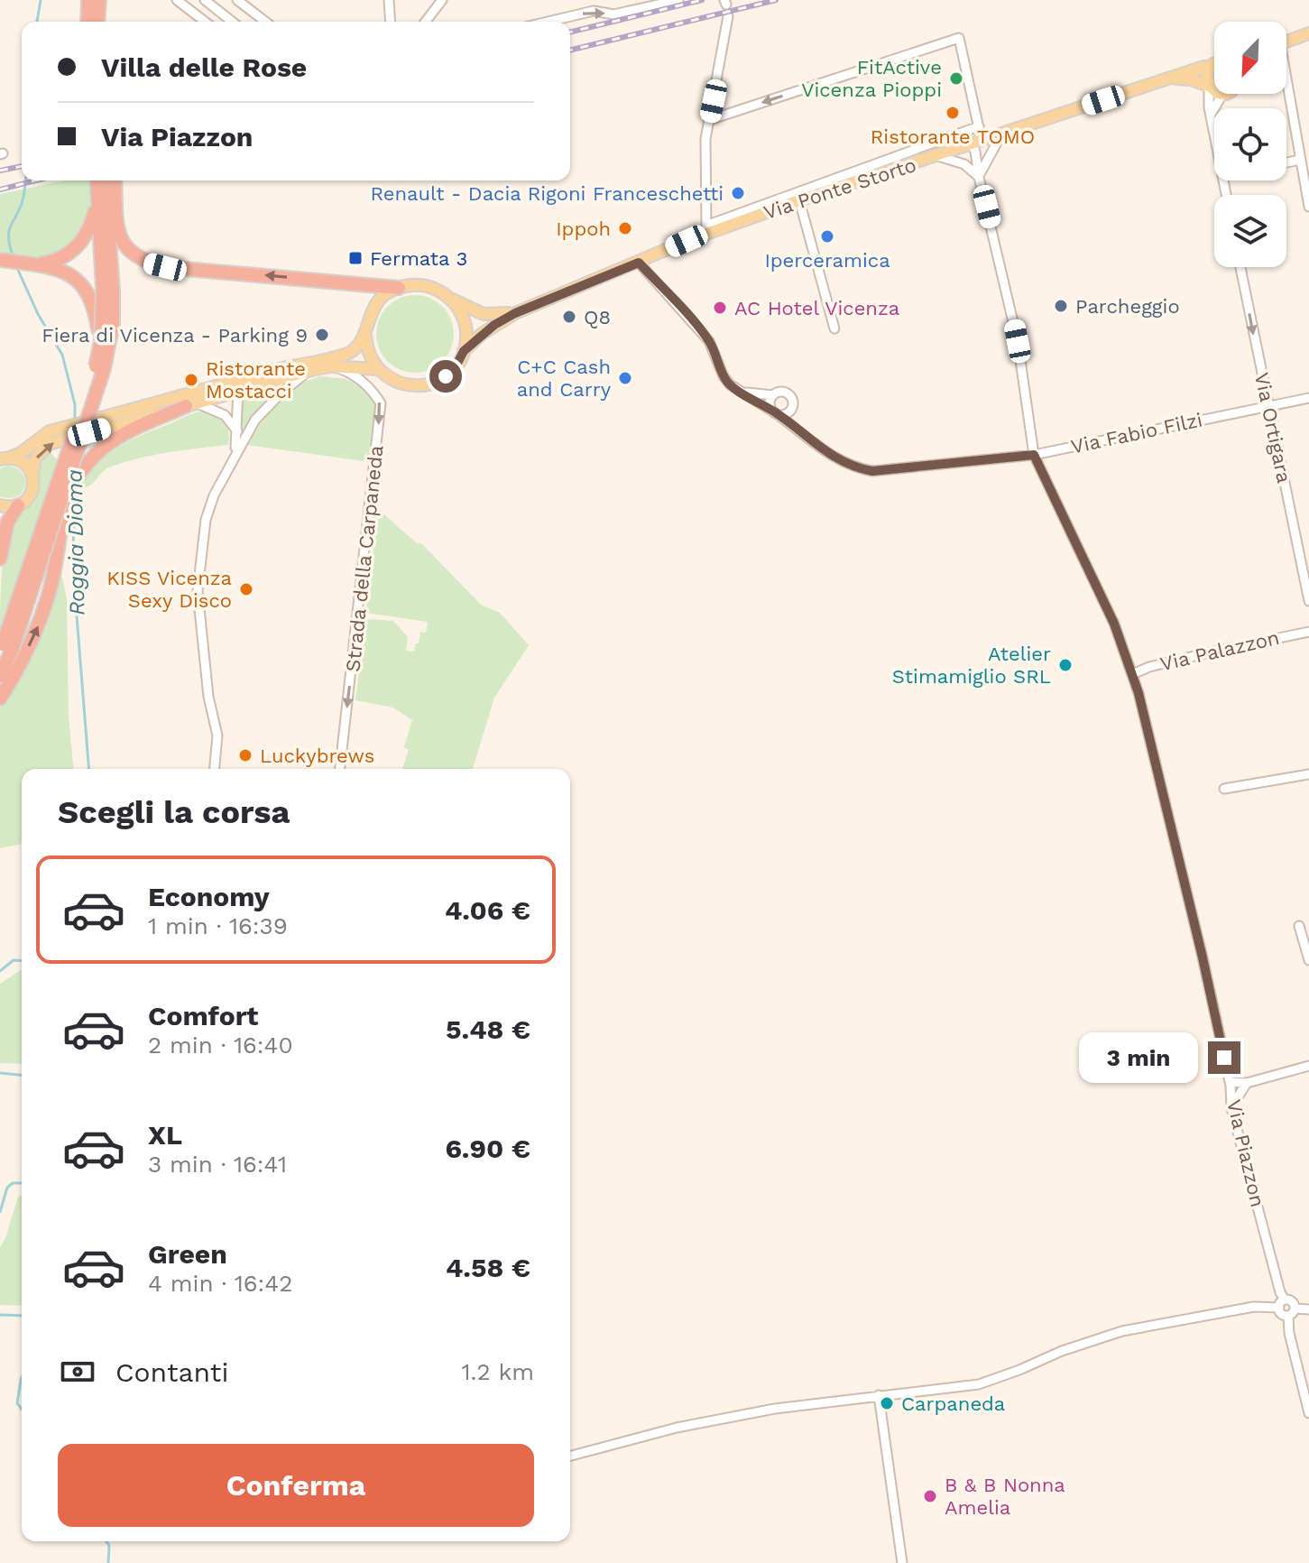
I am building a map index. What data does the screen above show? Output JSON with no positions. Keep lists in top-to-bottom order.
{
  "streets": {
    "main road": ["Via Ponte Storto"],
    "street": [
      "Via Ortigara",
      "Via Fabio Filzi",
      "Strada della Carpaneda",
      "Via Palazzon",
      "Via Piazzon"
    ]
  },
  "crossings": [
    ["Via Ponte Storto", "Via Piazzon"],
    ["Via Ortigara", "Via Fabio Filzi"],
    ["Via Fabio Filzi", "Via Piazzon"],
    ["Via Palazzon", "Via Piazzon"]
  ],
  "one_way": ["Via Ortigara", "Strada della Carpaneda"],
  "water": ["Roggia Dioma"],
  "places": {
    "other": [
      "FitActive Vicenza Pioppi",
      "Ristorante TOMO",
      "Renault - Dacia Rigoni Franceschetti",
      "Ippoh",
      "Iperceramica",
      "Parcheggio",
      "AC Hotel Vicenza",
      "Q8",
      "Fiera di Vicenza - Parking 9",
      "C+C Cash and Carry",
      "Ristorante Mostacci",
      "KISS Vicenza Sexy Disco",
      "Atelier Stimamiglio SRL",
      "Luckybrews",
      "Carpaneda",
      "B & B Nonna Amelia"
    ],
    "transit": ["Fermata 3"]
  },
  "north": "bottom left",
  "page": {
    "banner": ["Villa delle Rose", "Via Piazzon"],
    "heading": "Scegli la corsa",
    "list": [
      {
        "name": "Economy",
        "note": "1 min · 16:39",
        "value": "4.06 €"
      },
      {
        "name": "Comfort",
        "note": "2 min · 16:40",
        "value": "5.48 €"
      },
      {
        "name": "XL",
        "note": "3 min · 16:41",
        "value": "6.90 €"
      },
      {
        "name": "Green",
        "note": "4 min · 16:42",
        "value": "4.58 €"
      }
    ],
    "bubble": "3 min",
    "pay": ["Contanti", "1.2 km"],
    "buttons": "Conferma"
  }
}
